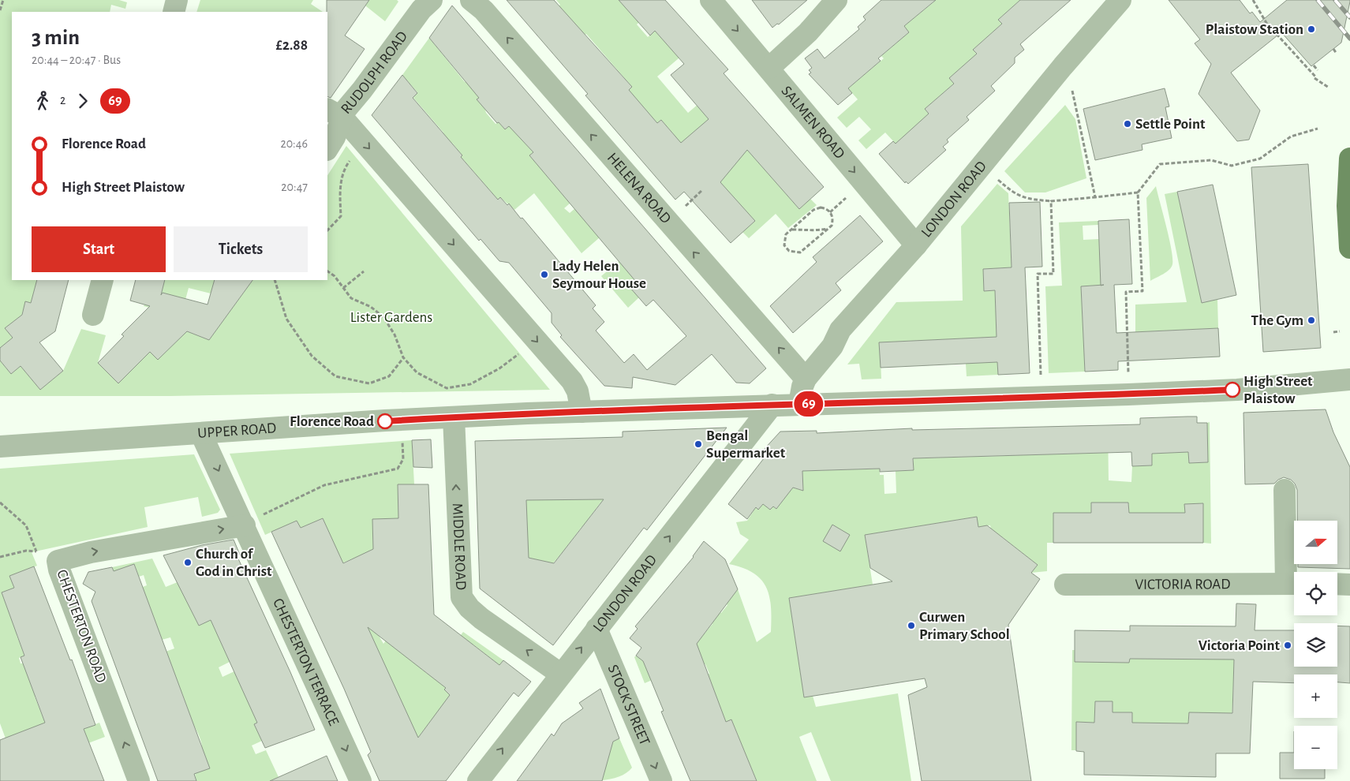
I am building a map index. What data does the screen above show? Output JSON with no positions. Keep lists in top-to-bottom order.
{
  "streets": {
    "street": [
      "RUDOLPH ROAD",
      "SALMEN ROAD",
      "HELENA ROAD",
      "LONDON ROAD",
      "UPPER ROAD",
      "MIDDLE ROAD",
      "VICTORIA ROAD",
      "CHESTERTON ROAD",
      "CHESTERTON TERRACE",
      "STOCK STREET"
    ]
  },
  "crossings": [
    ["SALMEN ROAD", "LONDON ROAD"],
    ["HELENA ROAD", "LONDON ROAD"],
    ["LONDON ROAD", "UPPER ROAD"],
    ["LONDON ROAD", "MIDDLE ROAD"],
    ["LONDON ROAD", "STOCK STREET"],
    ["UPPER ROAD", "MIDDLE ROAD"],
    ["UPPER ROAD", "CHESTERTON TERRACE"],
    ["CHESTERTON ROAD", "CHESTERTON TERRACE"]
  ],
  "one_way": [
    "SALMEN ROAD",
    "LONDON ROAD",
    "MIDDLE ROAD",
    "CHESTERTON TERRACE",
    "STOCK STREET"
  ],
  "parks": ["Lister Gardens"],
  "places": [
    "Plaistow Station",
    "Settle Point",
    "Lady Helen Seymour House",
    "The Gym",
    "High Street Plaistow",
    "Florence Road",
    "Bengal Supermarket",
    "Church of God in Christ",
    "Curwen Primary School",
    "Victoria Point"
  ],
  "lines": ["bus line 69"],
  "north": "right",
  "page": {
    "on_map": "69",
    "heading": ["3 min", "20:44 – 20:47 · Bus", "£2.88"],
    "legs": ["2", "69"],
    "list": [
      {
        "name": "Florence Road",
        "value": "20:46"
      },
      {
        "name": "High Street Plaistow",
        "value": "20:47"
      }
    ],
    "buttons": ["Start", "Tickets"],
    "map_buttons": ["+", "−"]
  }
}
